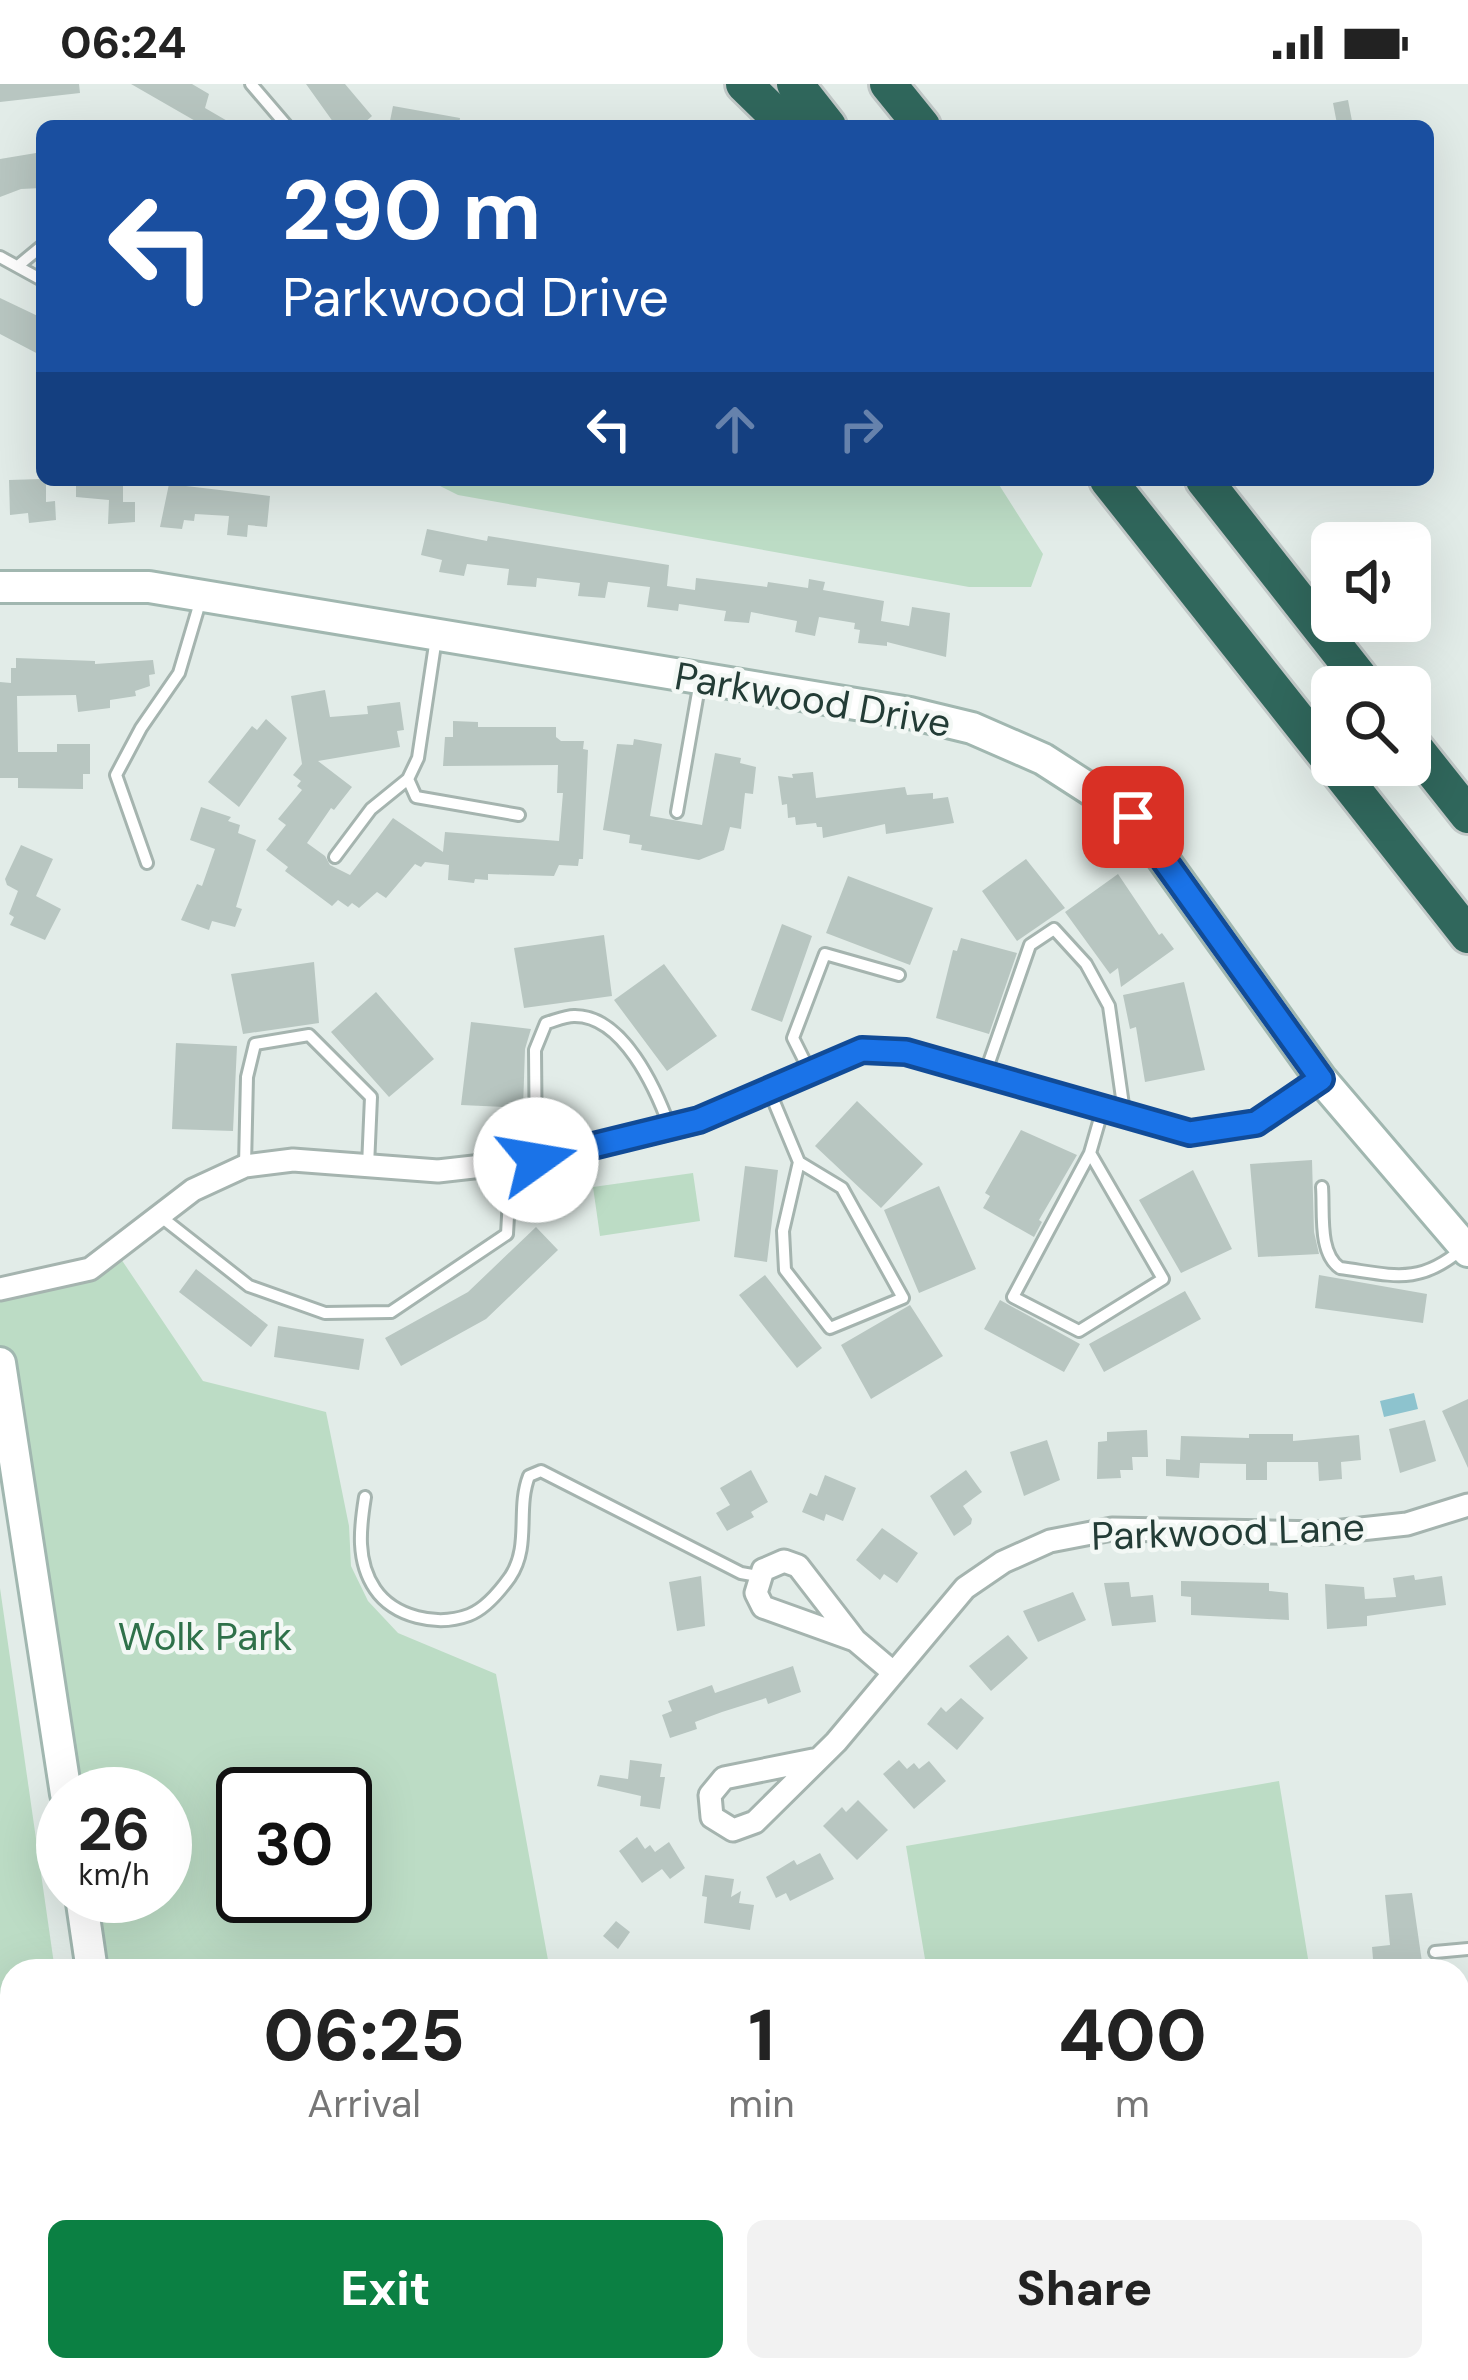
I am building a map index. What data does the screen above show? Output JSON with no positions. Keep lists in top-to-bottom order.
{
  "streets": {
    "street": ["Parkwood Drive", "Parkwood Lane"]
  },
  "parks": ["Wolk Park"],
  "page": {
    "status": "06:24",
    "turn": ["290 m", "Parkwood Drive"],
    "speed": "26 km/h",
    "limit": "30",
    "eta": [
      "06:25",
      "Arrival",
      "1",
      "min",
      "400",
      "m"
    ],
    "buttons": ["Exit", "Share"]
  }
}
